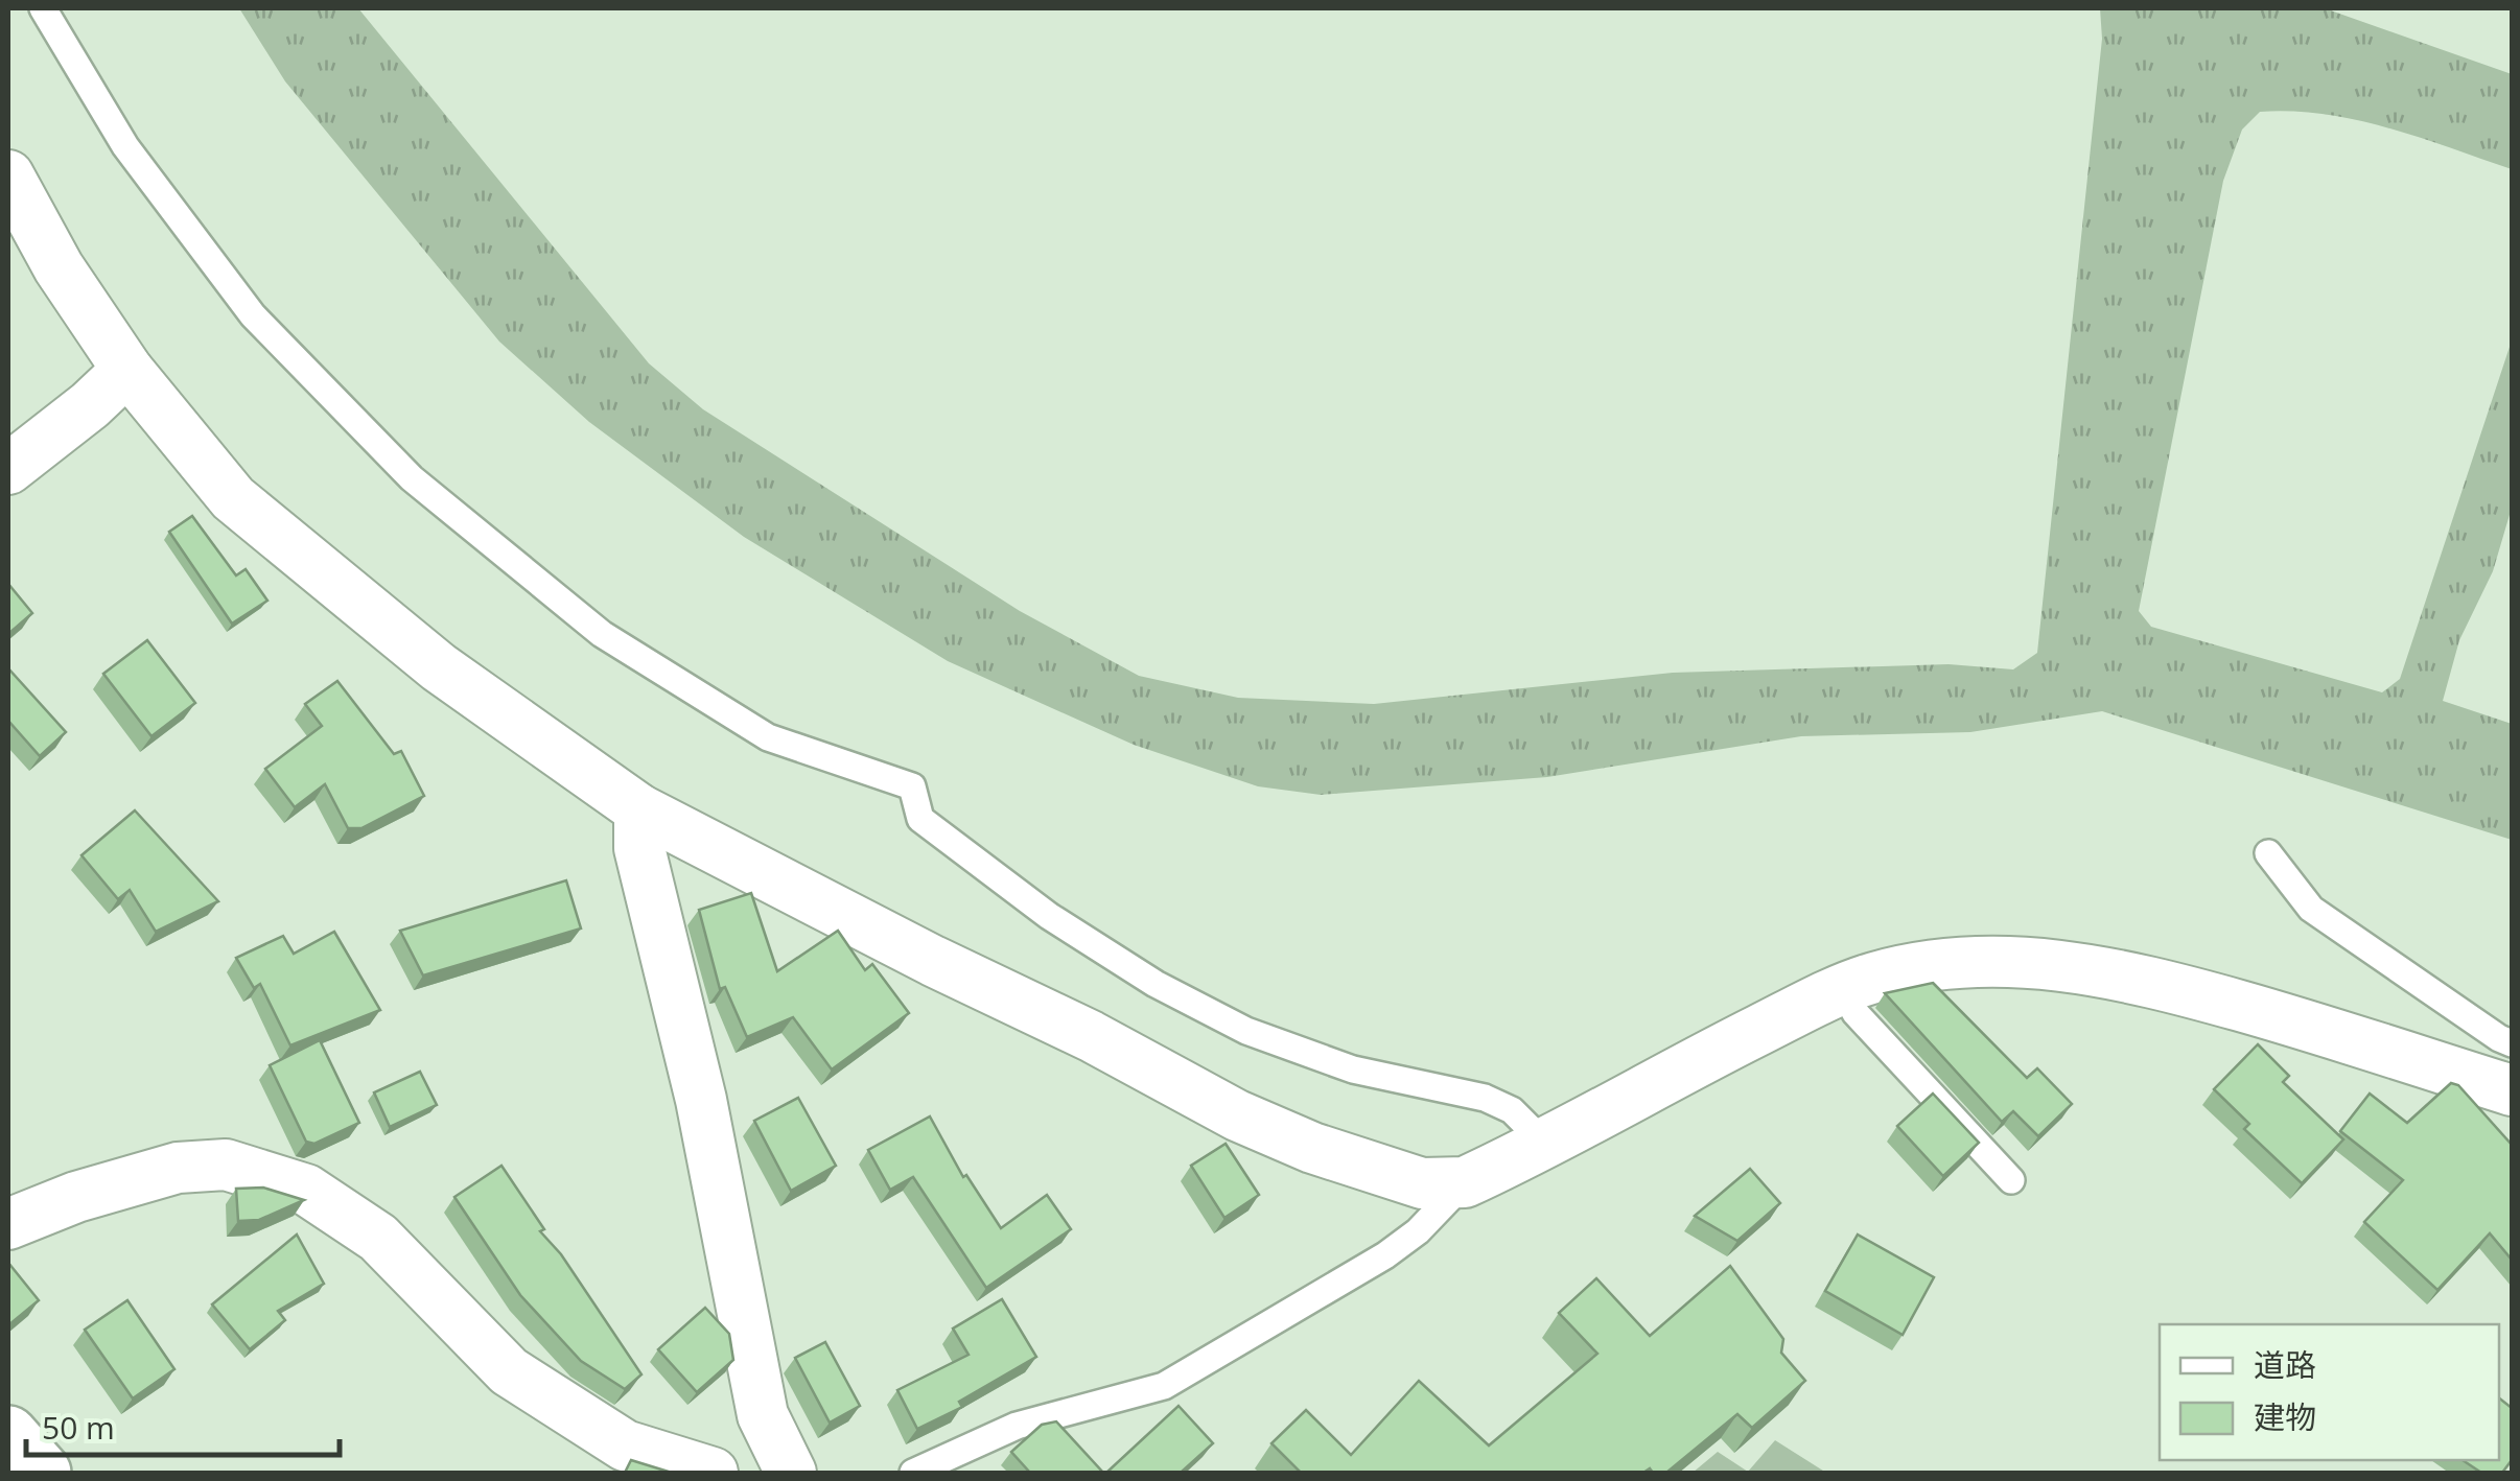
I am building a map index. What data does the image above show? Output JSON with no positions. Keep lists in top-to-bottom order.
{
  "legend": ["道路", "建物"],
  "scale_bar": "50 m"
}
